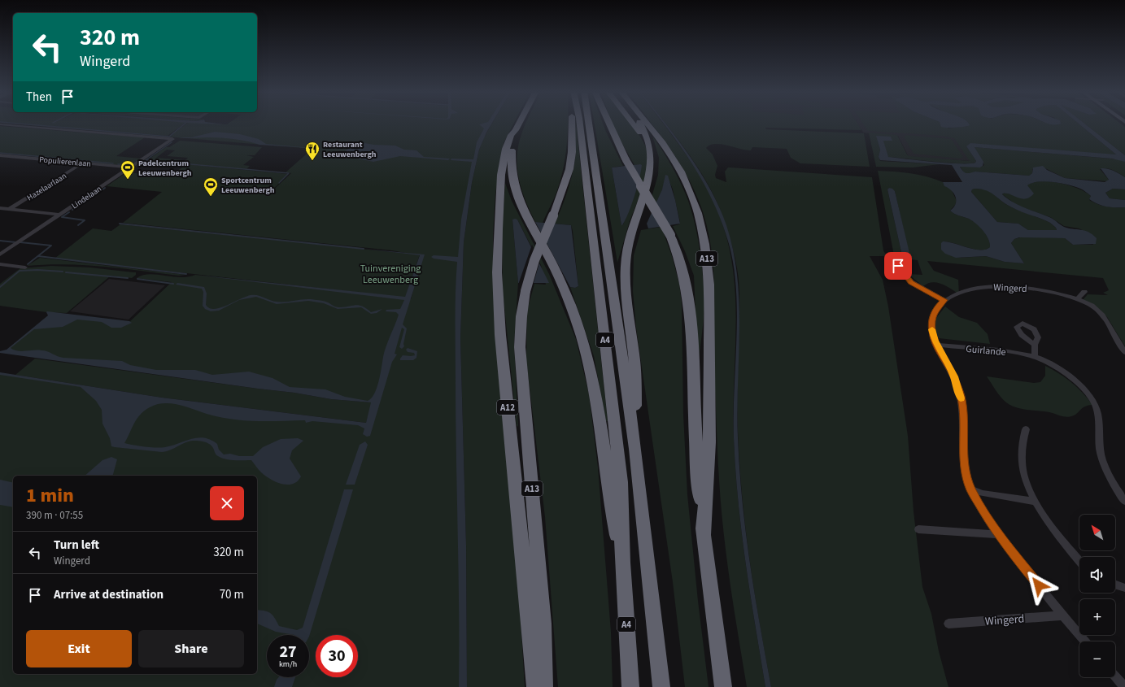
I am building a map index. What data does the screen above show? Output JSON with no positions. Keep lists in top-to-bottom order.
{
  "streets": {
    "highway": ["A13", "A4", "A12"],
    "street": [
      "Populierenlaan",
      "Hazelaarlaan",
      "Lindelaan",
      "Wingerd",
      "Guirlande"
    ]
  },
  "crossings": [
    ["Populierenlaan", "Hazelaarlaan"],
    ["Populierenlaan", "Lindelaan"],
    ["Wingerd", "Guirlande"],
    ["A4", "A12"]
  ],
  "parks": ["Tuinvereniging Leeuwenberg"],
  "places": {
    "restaurant": ["Restaurant Leeuwenbergh"],
    "sports": ["Padelcentrum Leeuwenbergh", "Sportcentrum Leeuwenbergh"]
  },
  "north": "top left",
  "page": {
    "turn": ["320 m", "Wingerd"],
    "then": "Then",
    "heading": ["1 min", "390 m · 07:55"],
    "map_buttons": ["+", "−"],
    "list": [
      {
        "name": "Turn left",
        "note": "Wingerd",
        "value": "320 m"
      },
      {
        "name": "Arrive at destination",
        "value": "70 m"
      }
    ],
    "buttons": ["Exit", "Share"],
    "speed": "27 km/h",
    "limit": "30"
  }
}
